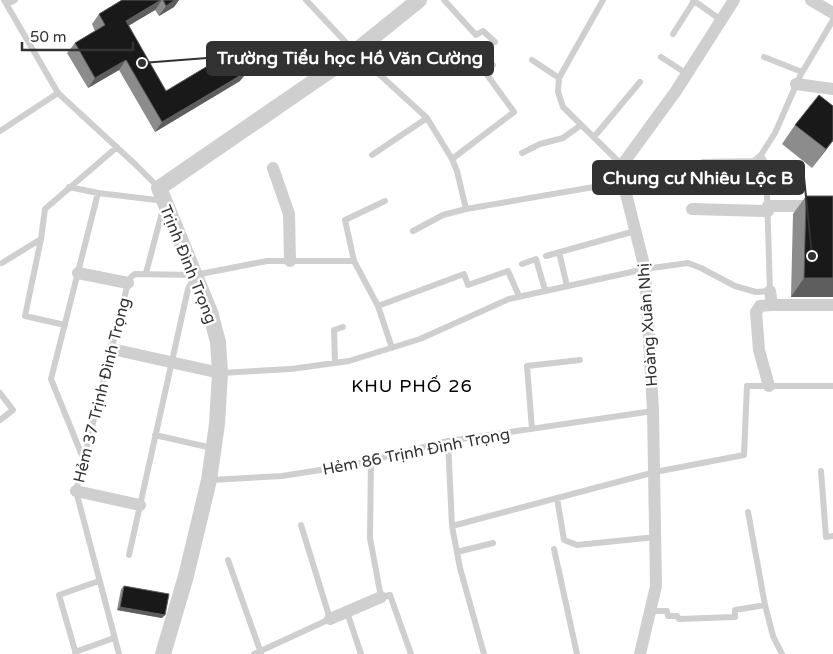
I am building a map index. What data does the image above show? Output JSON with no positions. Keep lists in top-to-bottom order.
{
  "streets": {
    "street": ["Trịnh Đình Trọng", "Hoàng Xuân Nhị"],
    "lane": ["Hẻm 37 Trịnh Đình Trọng", "Hẻm 86 Trịnh Đình Trọng"]
  },
  "crossings": [
    ["Trịnh Đình Trọng", "Hẻm 86 Trịnh Đình Trọng"],
    ["Hoàng Xuân Nhị", "Hẻm 86 Trịnh Đình Trọng"]
  ],
  "districts": ["KHU PHỐ 26"],
  "places": ["Trường Tiểu học Hồ Văn Cường", "Chung cư Nhiêu Lộc B"],
  "scale_bar": "50 m"
}
